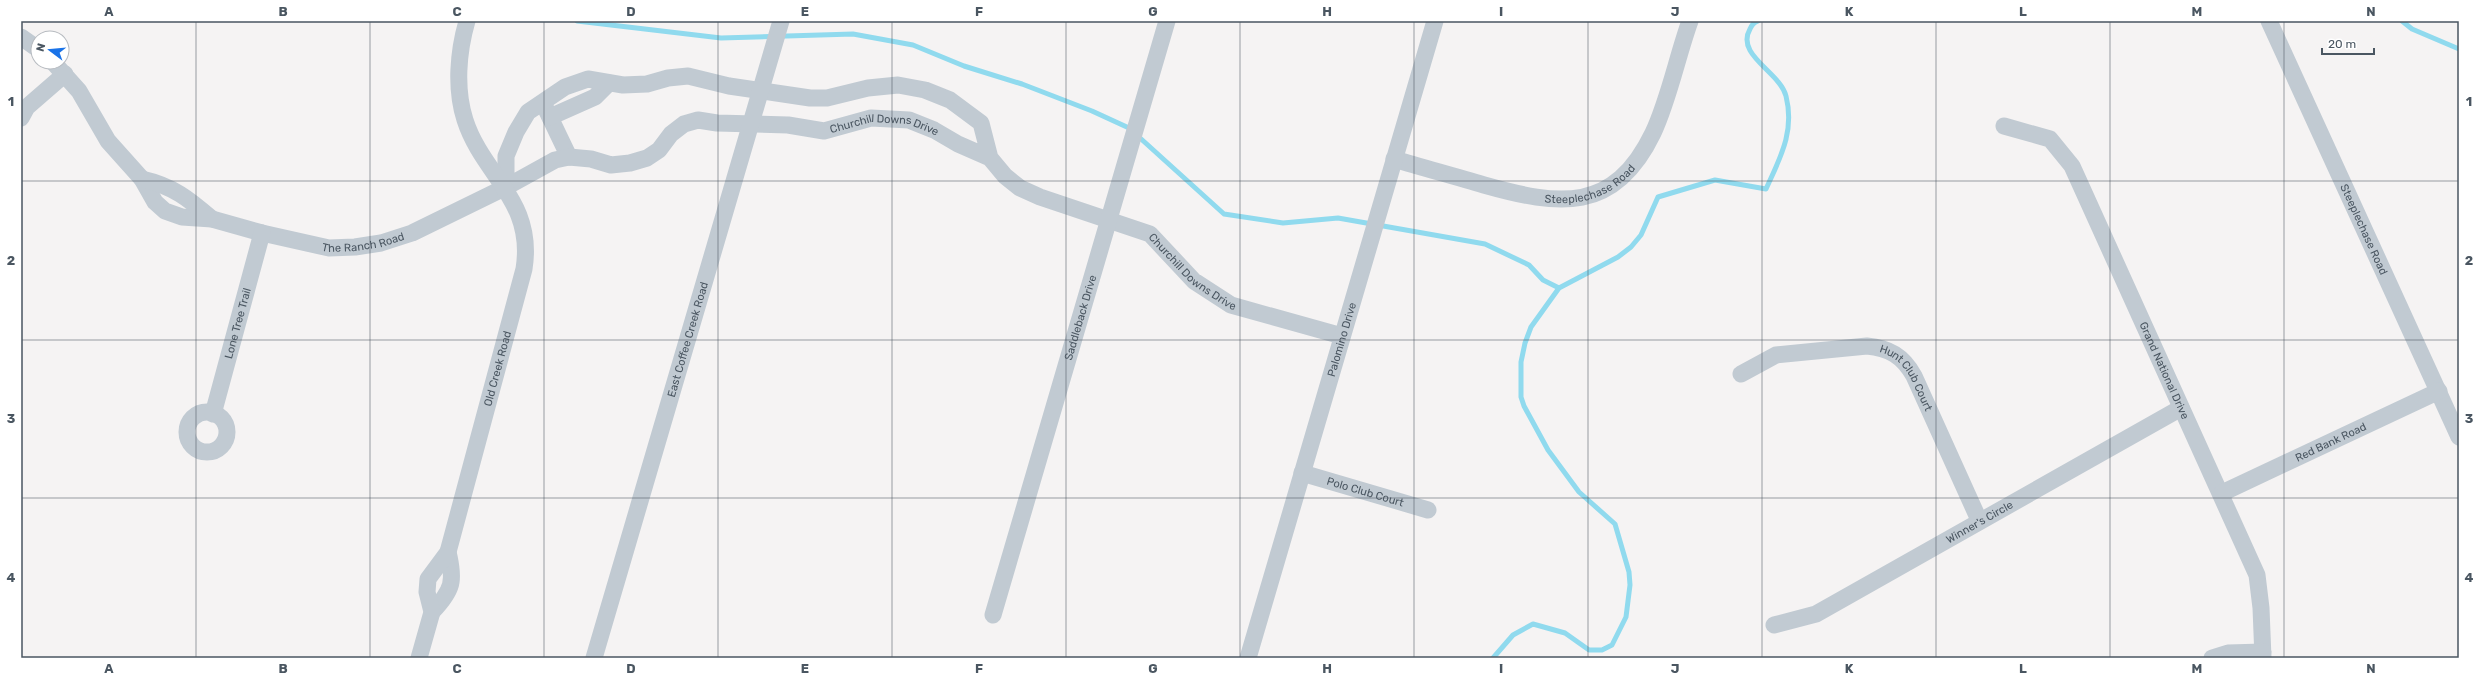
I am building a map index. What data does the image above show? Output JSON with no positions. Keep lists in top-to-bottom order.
{
  "streets": {
    "street": [
      "Churchill Downs Drive",
      "Steeplechase Road",
      "The Ranch Road",
      "Saddleback Drive",
      "Lone Tree Trail",
      "East Coffee Creek Road",
      "Palomino Drive",
      "Old Creek Road",
      "Grand National Drive",
      "Hunt Club Court",
      "Red Bank Road",
      "Polo Club Court",
      "Winner's Circle"
    ]
  },
  "crossings": [
    ["Churchill Downs Drive", "The Ranch Road"],
    ["Churchill Downs Drive", "Saddleback Drive"],
    ["Churchill Downs Drive", "East Coffee Creek Road"],
    ["Churchill Downs Drive", "Palomino Drive"],
    ["Steeplechase Road", "Palomino Drive"],
    ["Steeplechase Road", "Red Bank Road"],
    ["The Ranch Road", "Lone Tree Trail"],
    ["The Ranch Road", "East Coffee Creek Road"],
    ["The Ranch Road", "Old Creek Road"],
    ["Palomino Drive", "Polo Club Court"],
    ["Grand National Drive", "Red Bank Road"],
    ["Grand National Drive", "Winner's Circle"],
    ["Hunt Club Court", "Winner's Circle"]
  ],
  "scale_bar": "20 m",
  "north": "left",
  "grid": {
    "columns": [
      "A",
      "B",
      "C",
      "D",
      "E",
      "F",
      "G",
      "H",
      "I",
      "J",
      "K",
      "L",
      "M",
      "N"
    ],
    "rows": [
      "1",
      "2",
      "3",
      "4"
    ]
  }
}
